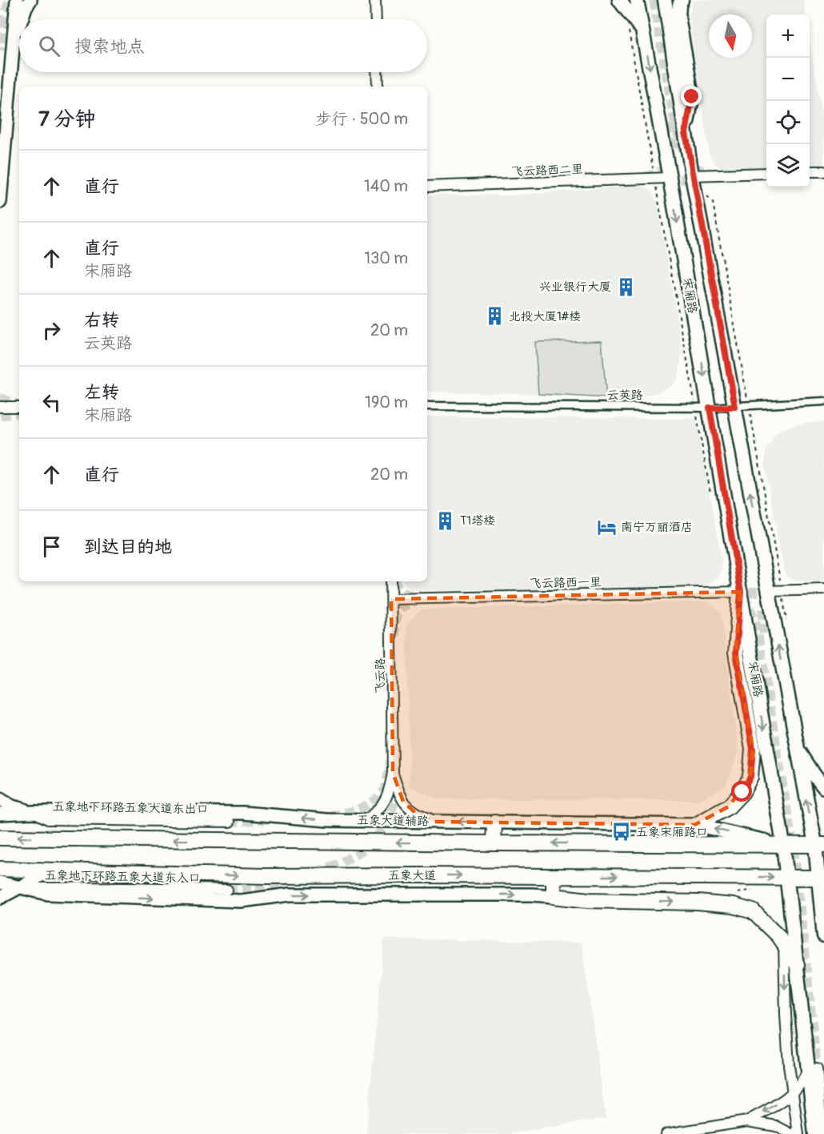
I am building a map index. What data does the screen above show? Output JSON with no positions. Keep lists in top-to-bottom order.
{
  "streets": {
    "main road": ["宋厢路", "五象大道"],
    "street": [
      "飞云路西二里",
      "云英路",
      "飞云路西一里",
      "飞云路",
      "五象地下环路五象大道东出口",
      "五象大道辅路",
      "五象地下环路五象大道东入口"
    ]
  },
  "crossings": [
    ["飞云路西二里", "宋厢路"],
    ["宋厢路", "云英路"],
    ["宋厢路", "飞云路西一里"],
    ["宋厢路", "五象大道辅路"],
    ["宋厢路", "五象大道"],
    ["飞云路西一里", "飞云路"],
    ["飞云路", "五象大道辅路"],
    ["五象地下环路五象大道东出口", "五象大道辅路"]
  ],
  "places": {
    "building": ["兴业银行大厦", "北投大厦1#楼", "T1塔楼"],
    "hotel": ["南宁万丽酒店"],
    "bus stop": ["五象宋厢路口"]
  },
  "north": "bottom",
  "page": {
    "map_buttons": ["+", "−"],
    "search": "搜索地点",
    "heading": ["7 分钟", "步行 · 500 m"],
    "list": [
      ["直行", "140 m"],
      ["直行", "宋厢路", "130 m"],
      ["右转", "云英路", "20 m"],
      ["左转", "宋厢路", "190 m"],
      ["直行", "20 m"],
      "到达目的地"
    ]
  }
}
